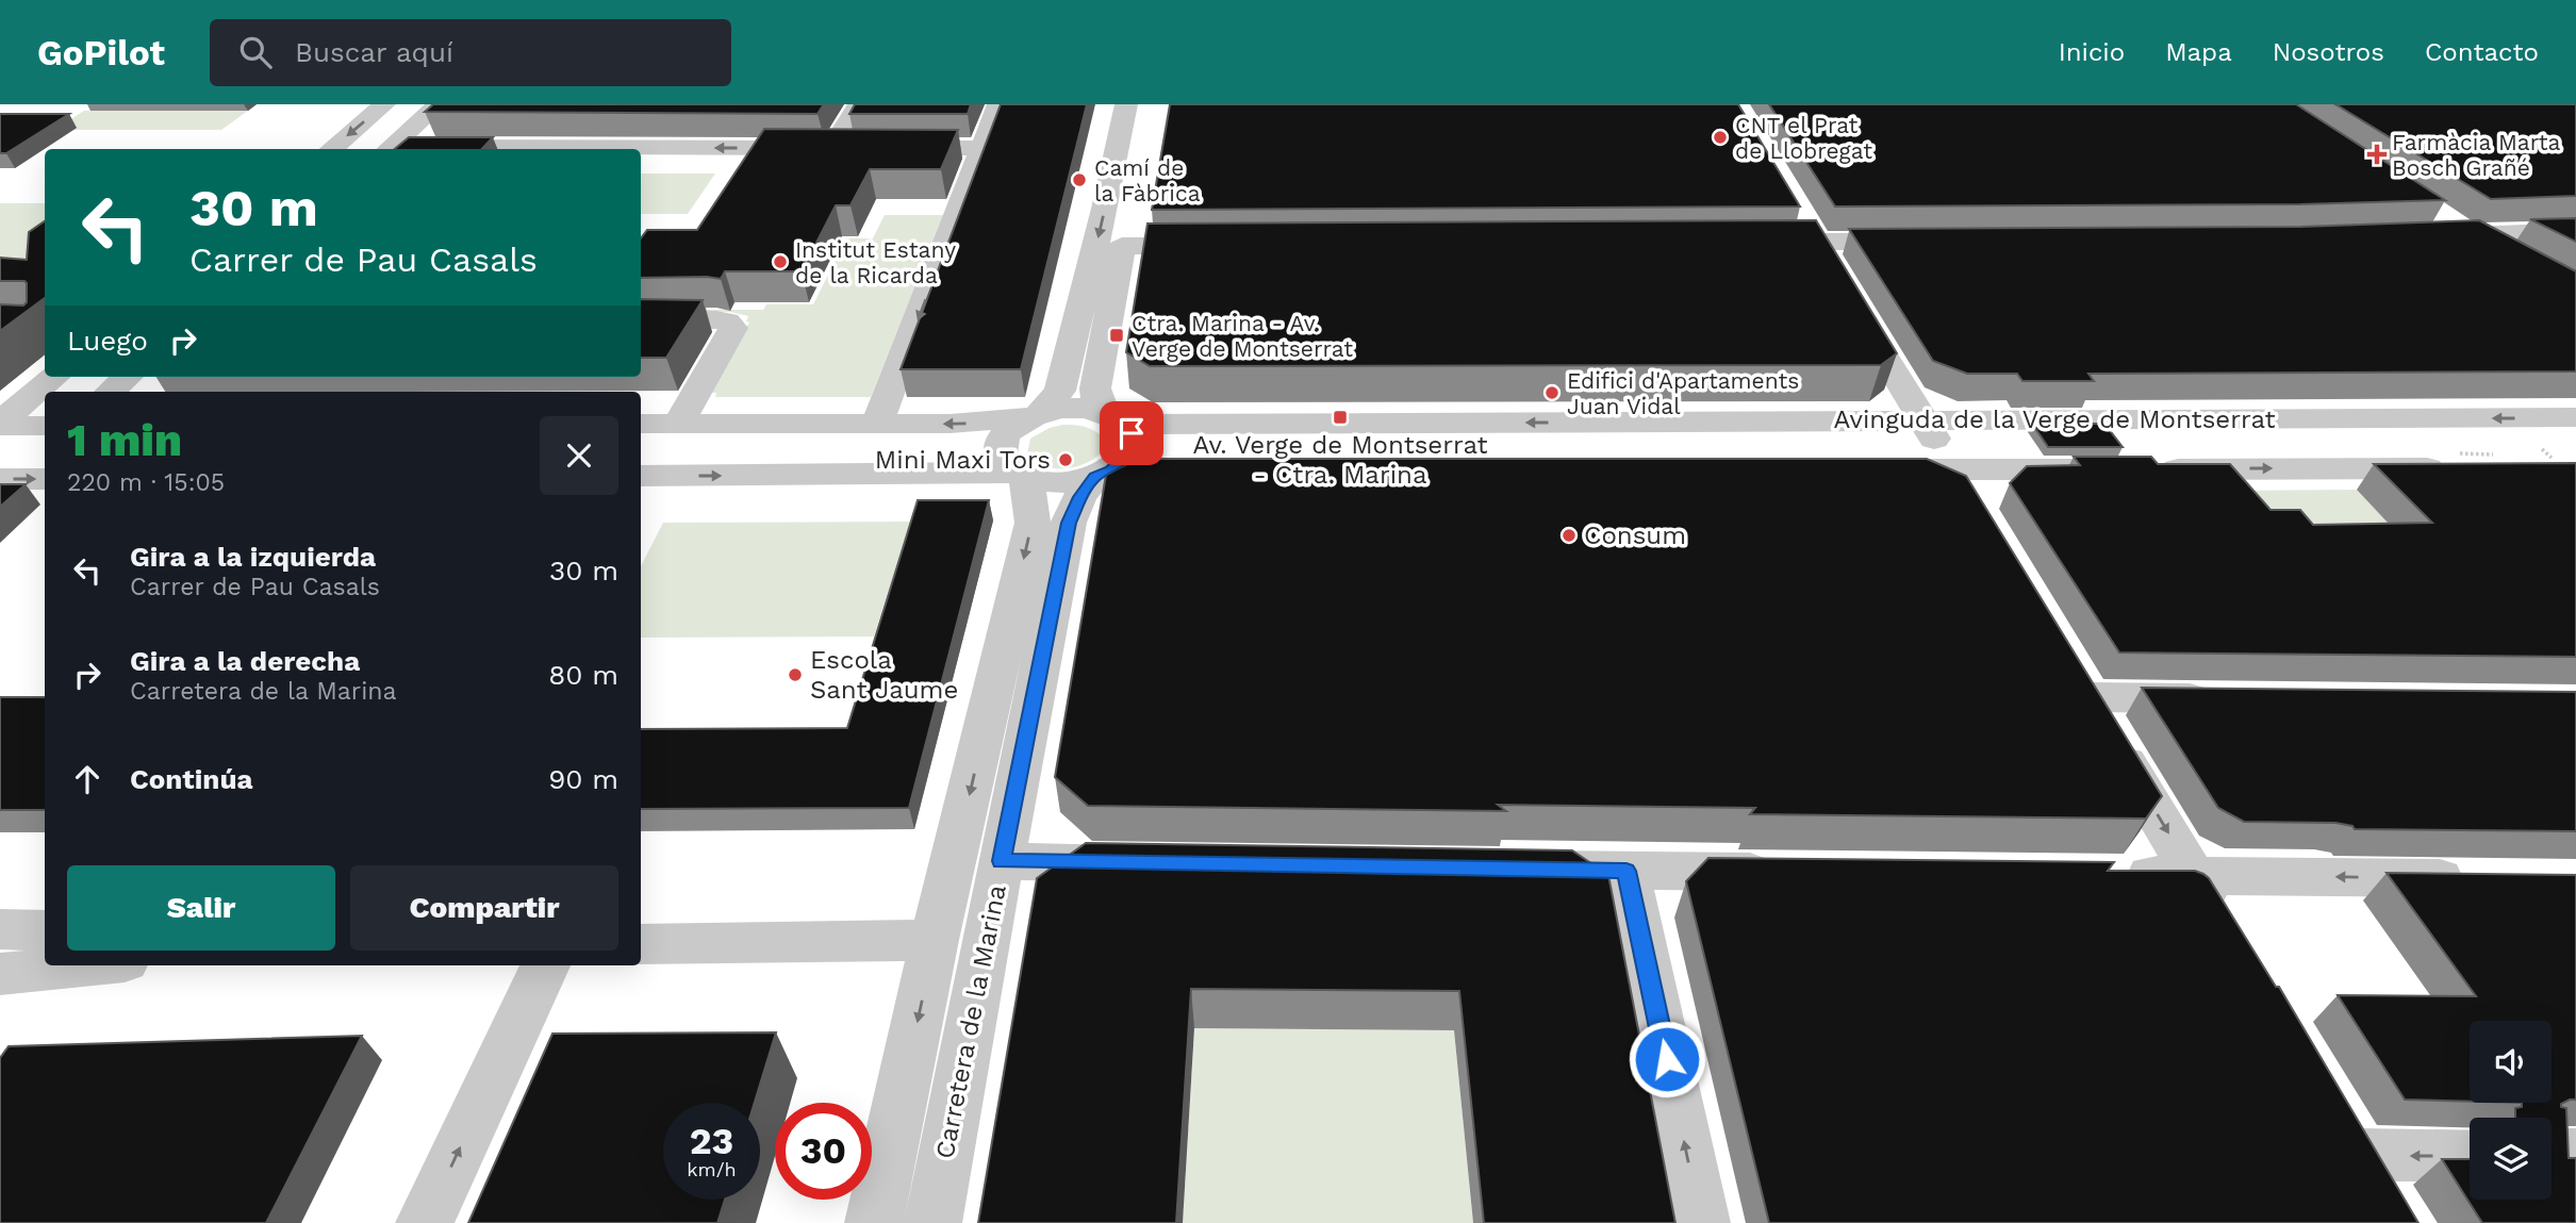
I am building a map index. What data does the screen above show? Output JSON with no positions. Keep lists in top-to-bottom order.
{
  "streets": {
    "street": ["Avinguda de la Verge de Montserrat", "Carretera de la Marina"]
  },
  "crossings": [
    ["Avinguda de la Verge de Montserrat", "Carretera de la Marina"]
  ],
  "places": {
    "other": [
      "CNT el Prat de Llobregat",
      "Camí de la Fàbrica",
      "Institut Estany de la Ricarda",
      "Edifici d'Apartaments Juan Vidal",
      "Mini Maxi Tors",
      "Consum",
      "Escola Sant Jaume"
    ],
    "health": ["Farmàcia Marta Bosch Grañé"],
    "transit": ["Ctra. Marina - Av. Verge de Montserrat", "Av. Verge de Montserrat - Ctra. Marina"]
  },
  "page": {
    "header": "GoPilot",
    "search": "Buscar aquí",
    "nav": [
      "Inicio",
      "Mapa",
      "Nosotros",
      "Contacto"
    ],
    "turn": ["30 m", "Carrer de Pau Casals"],
    "then": "Luego",
    "heading": ["1 min", "220 m · 15:05"],
    "list": [
      {
        "name": "Gira a la izquierda",
        "note": "Carrer de Pau Casals",
        "value": "30 m"
      },
      {
        "name": "Gira a la derecha",
        "note": "Carretera de la Marina",
        "value": "80 m"
      },
      {
        "name": "Continúa",
        "value": "90 m"
      }
    ],
    "buttons": ["Salir", "Compartir"],
    "speed": "23 km/h",
    "limit": "30"
  }
}
